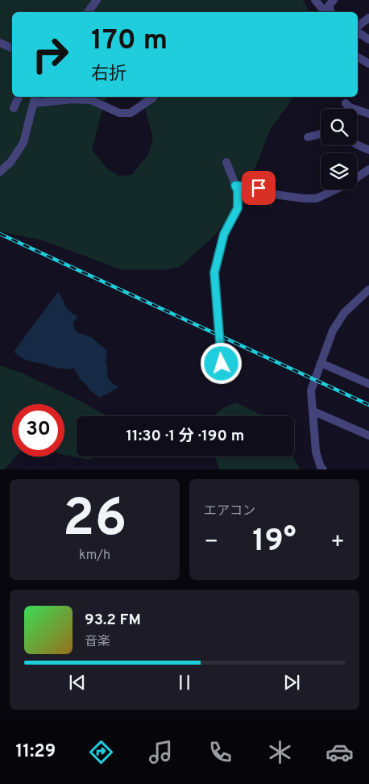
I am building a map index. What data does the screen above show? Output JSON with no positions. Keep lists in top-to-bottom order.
{
  "page": {
    "turn": ["170 m", "右折"],
    "limit": "30",
    "trip": "11:30 · 1 分 · 190 m",
    "tile": [
      ["26", "km/h"],
      "エアコン"
    ],
    "heat": ["−", "19°", "+"],
    "song": ["93.2 FM", "音楽"],
    "tabs": "11:29"
  }
}
